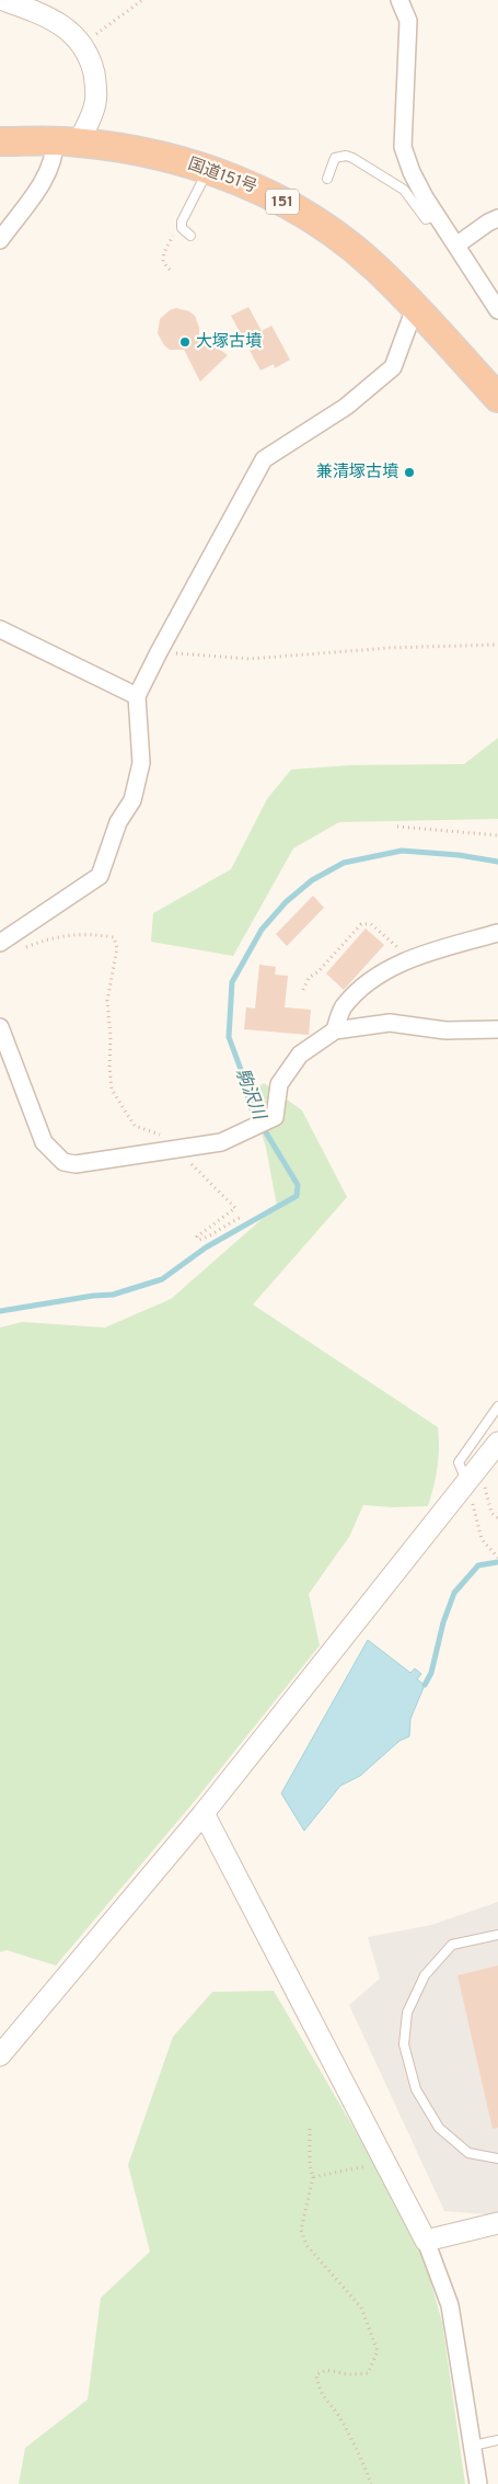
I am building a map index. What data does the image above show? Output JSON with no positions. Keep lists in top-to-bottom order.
{
  "streets": {
    "highway": ["国道151号", "151"]
  },
  "water": ["駒沢川"],
  "places": ["大塚古墳", "兼清塚古墳"]
}
